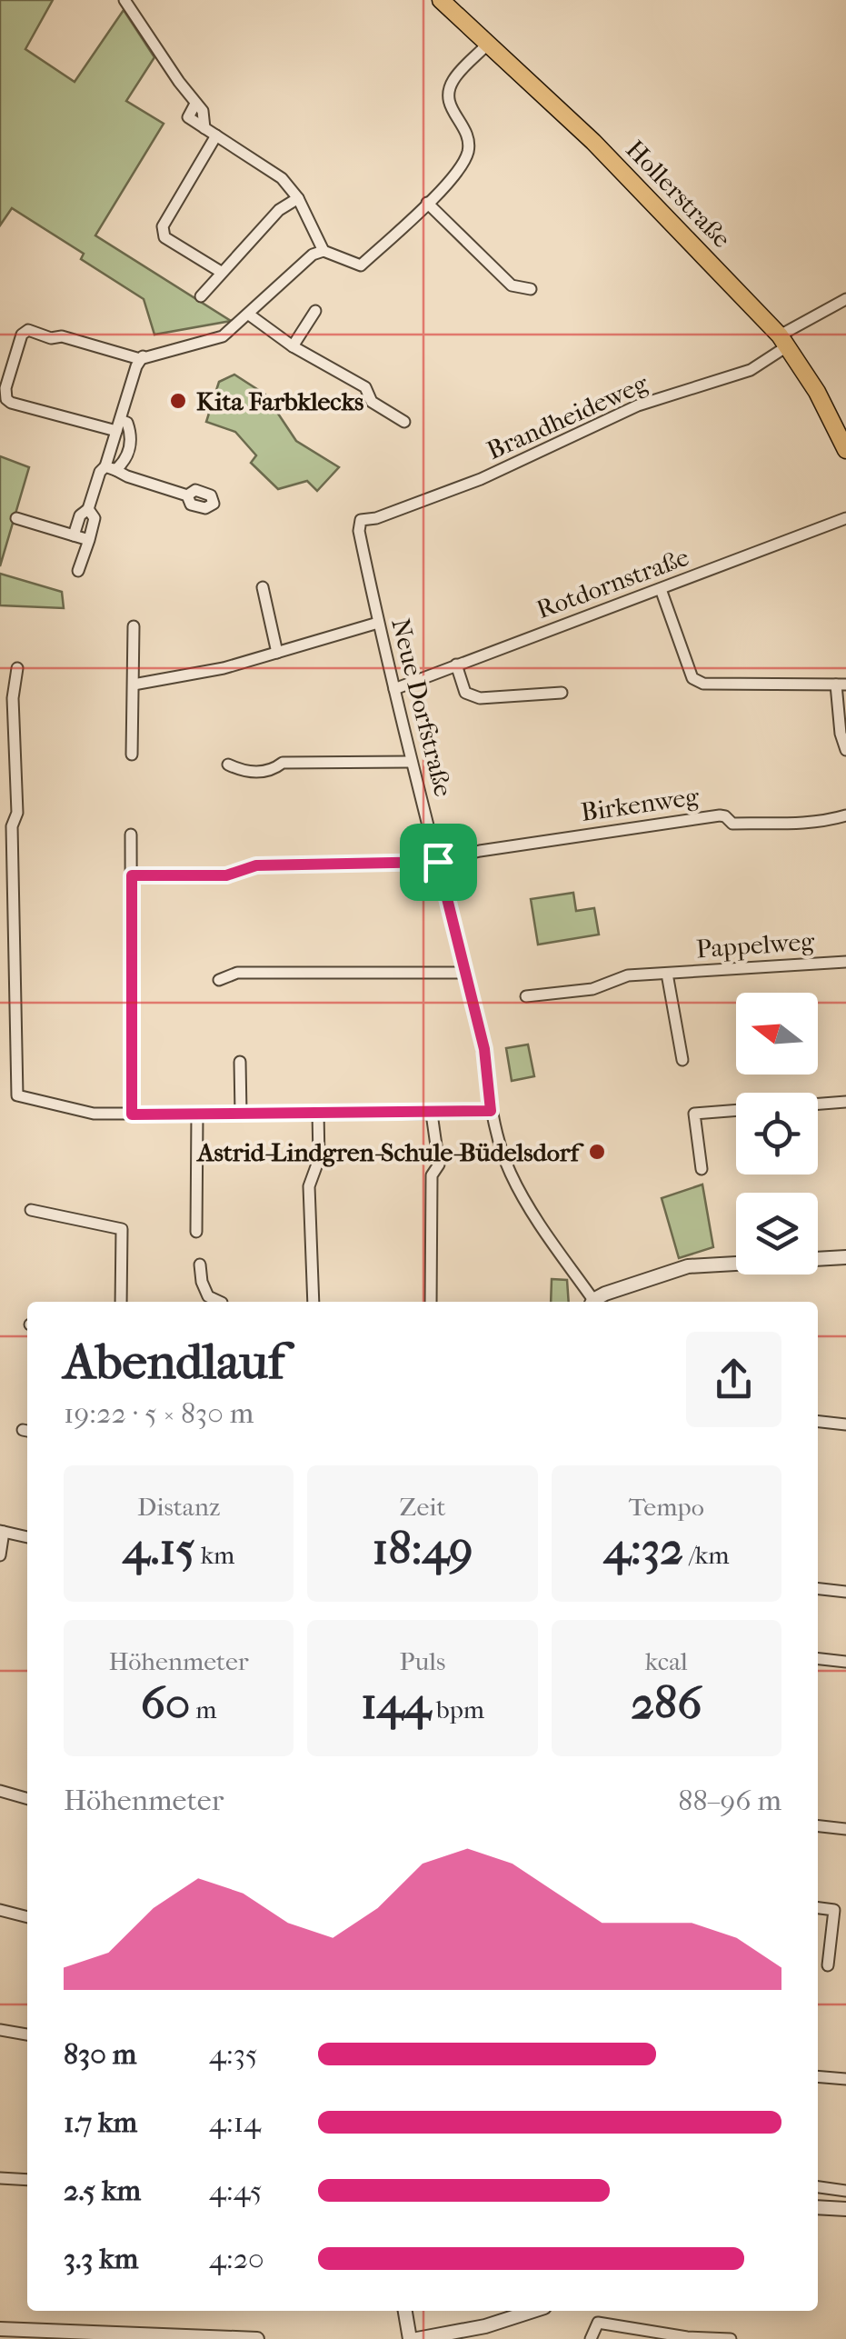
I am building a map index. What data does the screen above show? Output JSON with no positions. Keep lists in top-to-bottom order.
{
  "streets": {
    "main road": ["Hollerstraße"],
    "street": [
      "Brandheideweg",
      "Rotdornstraße",
      "Neue Dorfstraße",
      "Birkenweg",
      "Pappelweg"
    ]
  },
  "crossings": [
    ["Hollerstraße", "Brandheideweg"],
    ["Brandheideweg", "Neue Dorfstraße"],
    ["Rotdornstraße", "Neue Dorfstraße"],
    ["Neue Dorfstraße", "Birkenweg"]
  ],
  "places": ["Kita Farbklecks", "Astrid-Lindgren-Schule-Büdelsdorf"],
  "north": "left",
  "page": {
    "heading": ["Abendlauf", "19:22 · 5 × 830 m"],
    "stats": [
      ["Distanz", "4.15 km"],
      ["Zeit", "18:49"],
      ["Tempo", "4:32 /km"],
      ["Höhenmeter", "60 m"],
      ["Puls", "144 bpm"],
      ["kcal", "286"]
    ],
    "chart": ["Höhenmeter", "88–96 m"],
    "list": [
      {
        "name": "830 m",
        "note": "4:35"
      },
      {
        "name": "1.7 km",
        "note": "4:14"
      },
      {
        "name": "2.5 km",
        "note": "4:45"
      },
      {
        "name": "3.3 km",
        "note": "4:20"
      }
    ]
  }
}
